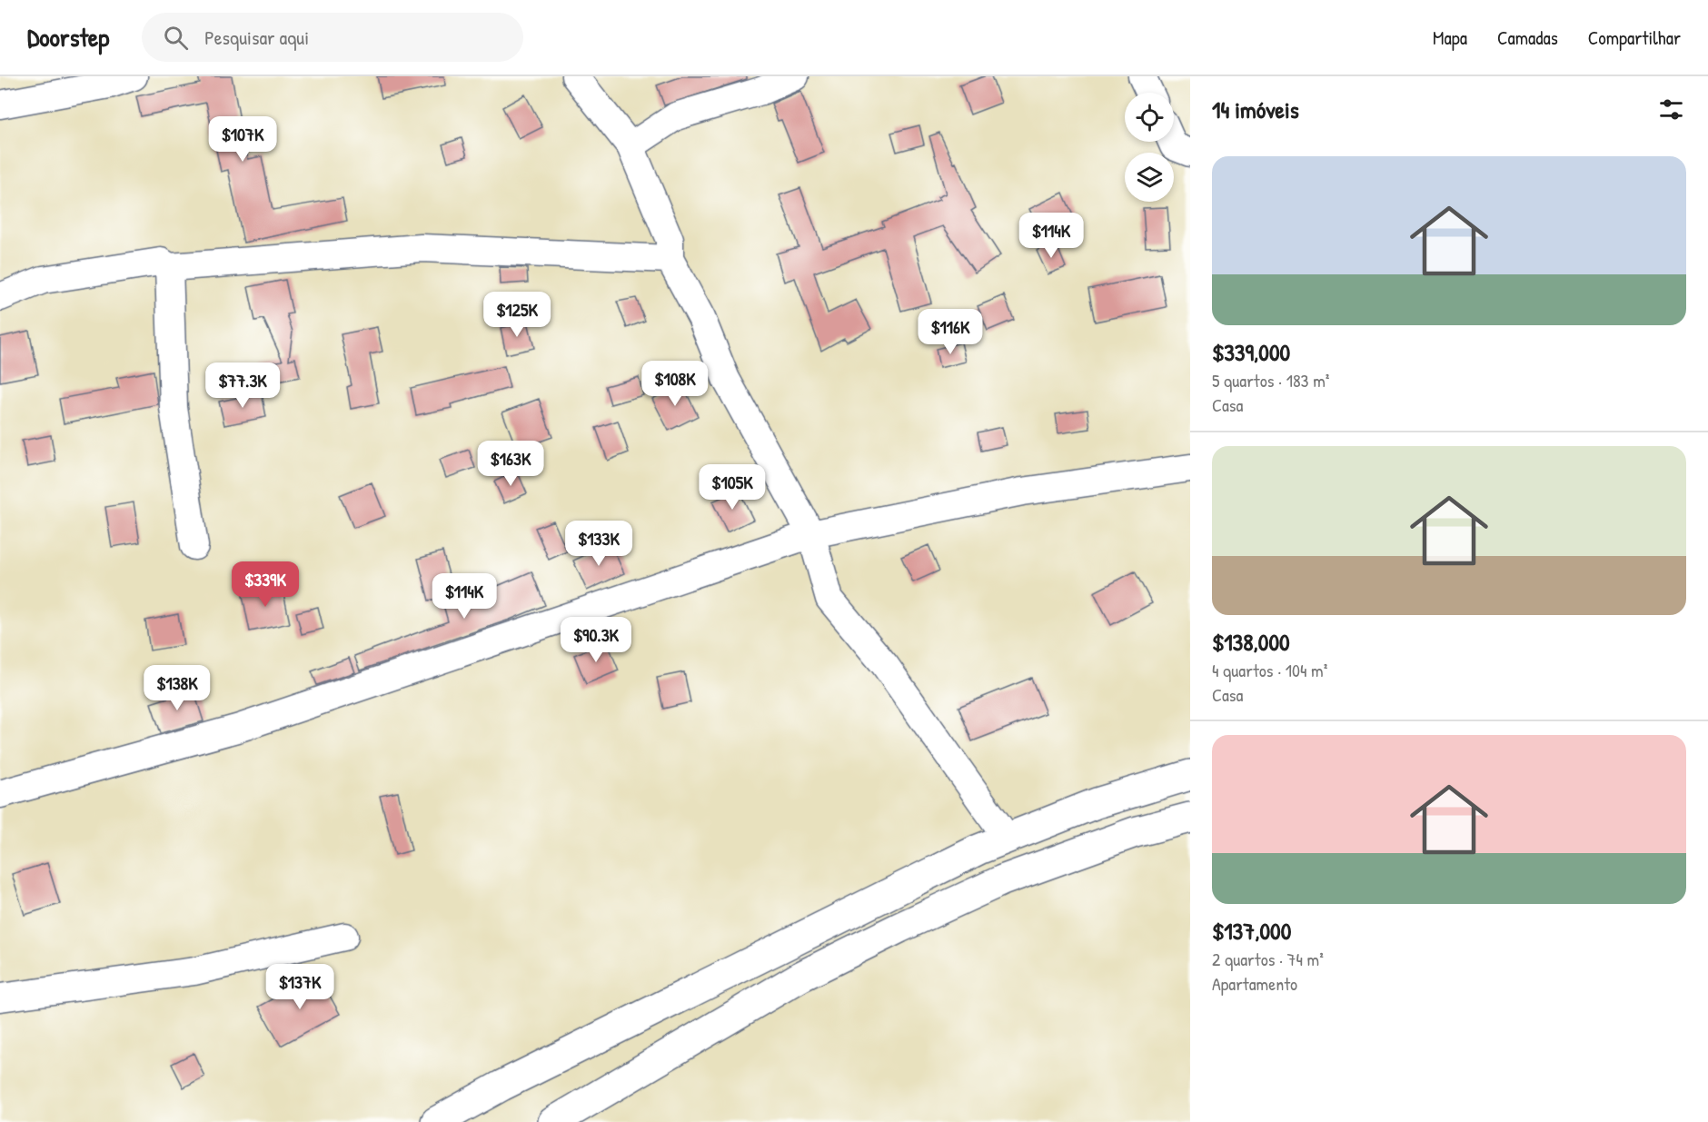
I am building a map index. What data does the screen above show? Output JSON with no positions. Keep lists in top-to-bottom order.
{
  "page": {
    "header": "Doorstep",
    "search": "Pesquisar aqui",
    "nav": ["Mapa", "Camadas", "Compartilhar"],
    "heading": "14 imóveis",
    "price": [
      "$107K",
      "$114K",
      "$125K",
      "$116K",
      "$108K",
      "$77.3K",
      "$163K",
      "$105K",
      "$133K",
      "$339K",
      "$114K",
      "$90.3K",
      "$138K",
      "$137K"
    ],
    "list": [
      {
        "name": "$339,000",
        "note": "5 quartos · 183 m² · Casa"
      },
      {
        "name": "$138,000",
        "note": "4 quartos · 104 m² · Casa"
      },
      {
        "name": "$137,000",
        "note": "2 quartos · 74 m² · Apartamento"
      }
    ]
  }
}
